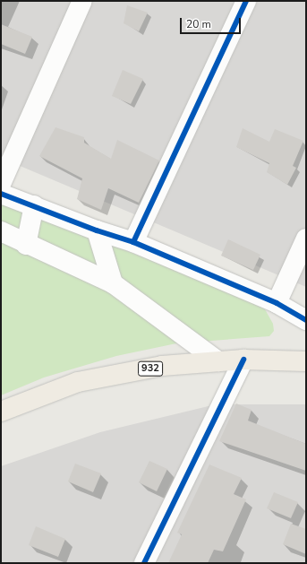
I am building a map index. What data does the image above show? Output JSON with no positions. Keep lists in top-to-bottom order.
{
  "streets": {
    "main road": ["932"]
  },
  "scale_bar": "20 m"
}
